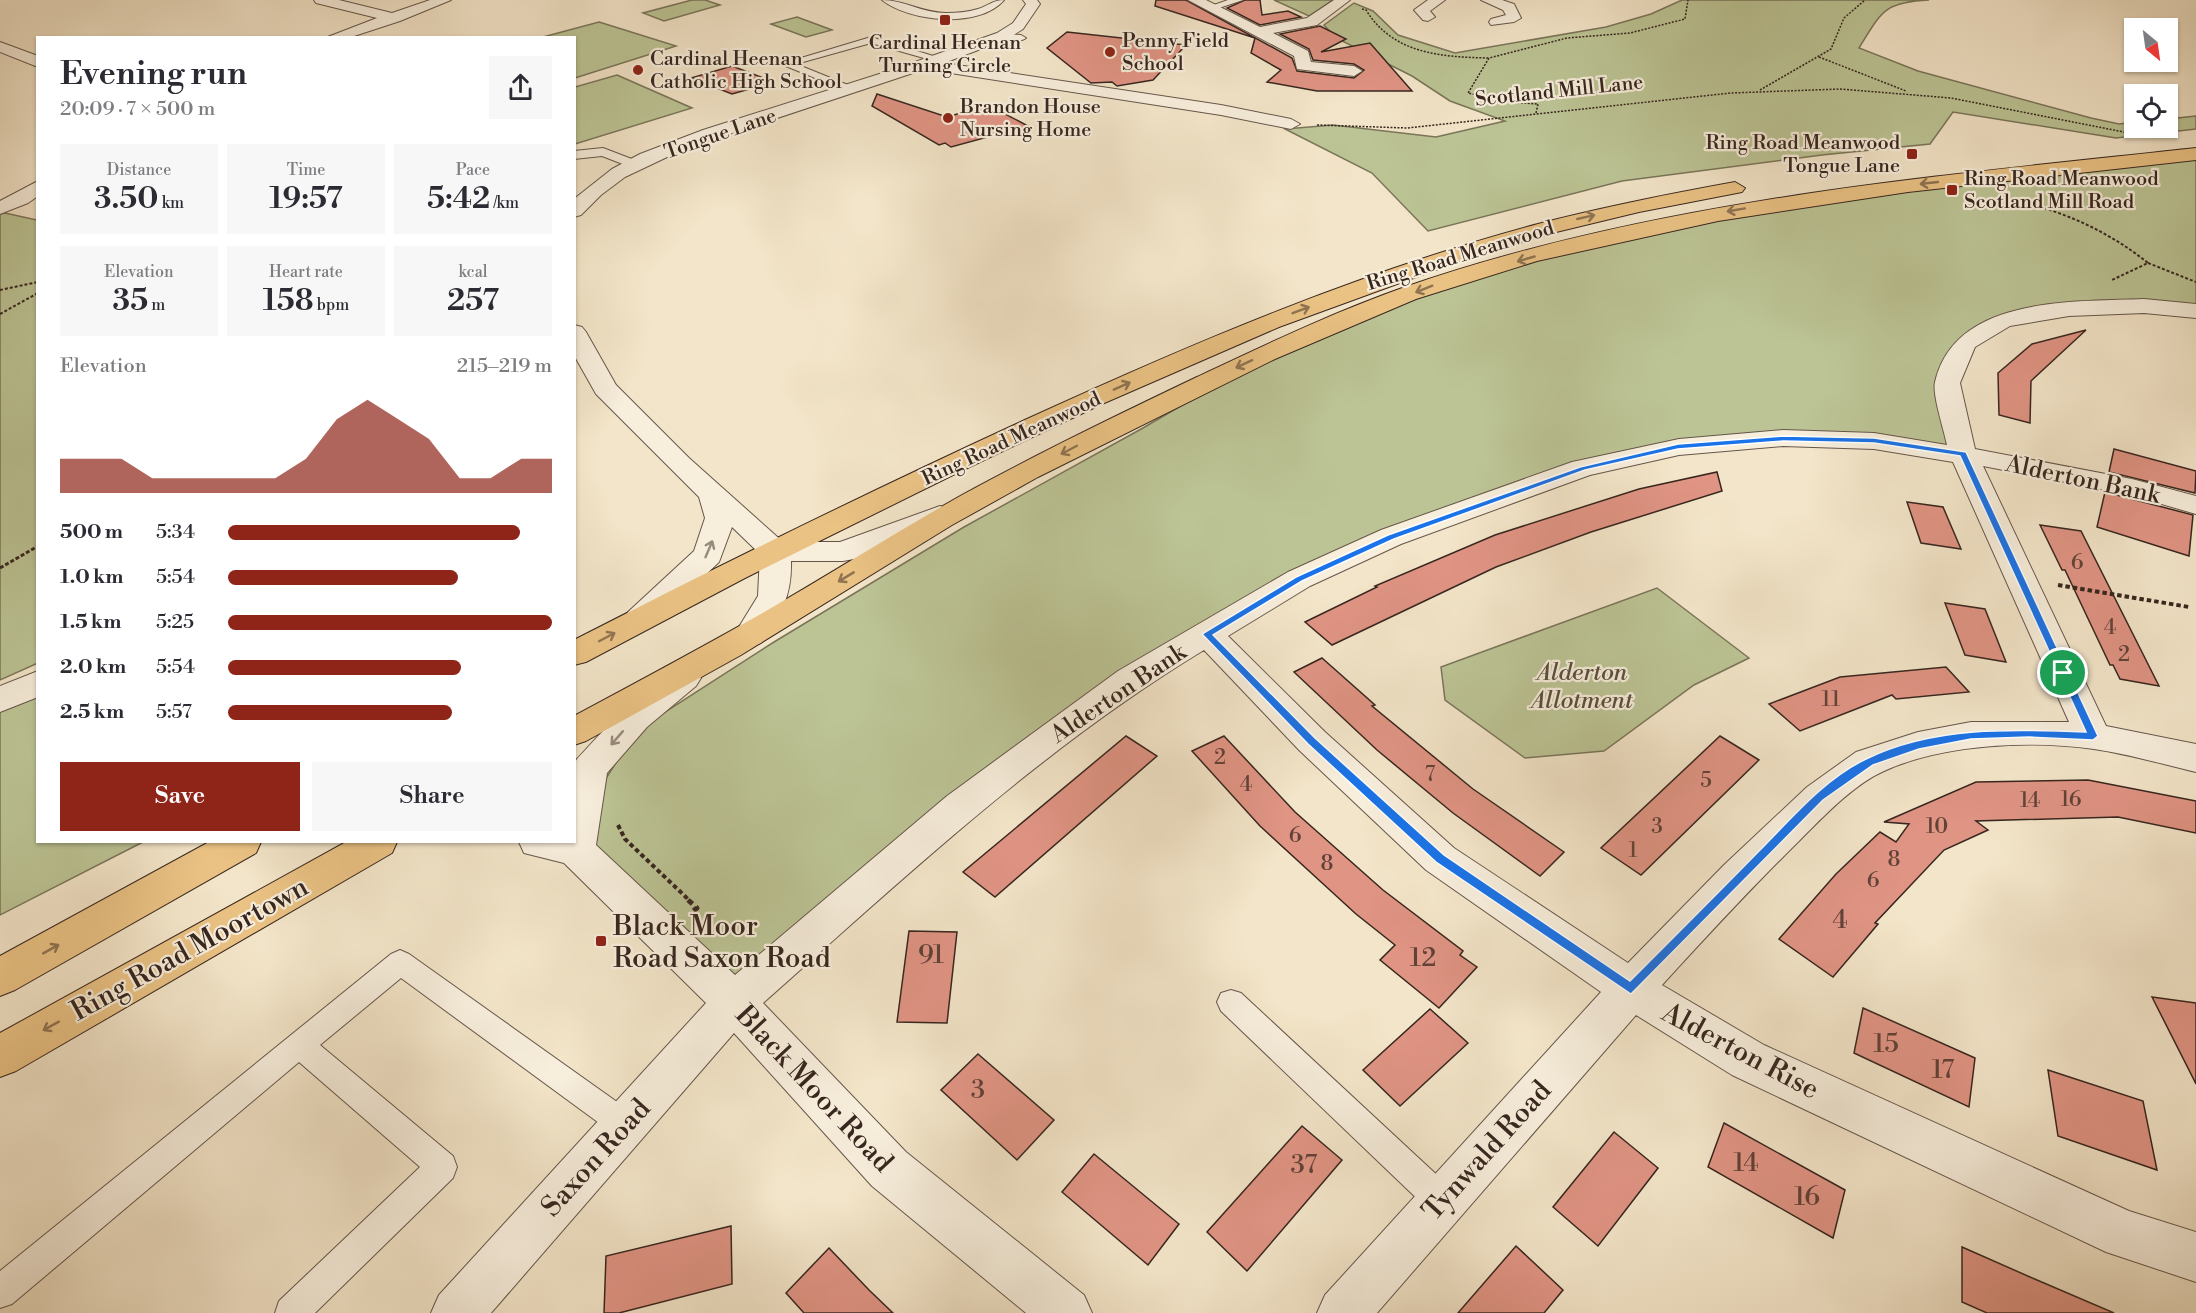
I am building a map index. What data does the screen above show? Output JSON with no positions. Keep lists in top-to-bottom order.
{
  "streets": {
    "highway": ["Ring Road Meanwood", "Ring Road Moortown"],
    "street": [
      "Tongue Lane",
      "Alderton Bank",
      "Alderton Rise",
      "Black Moor Road",
      "Tynwald Road",
      "Saxon Road"
    ],
    "path": ["Scotland Mill Lane"]
  },
  "crossings": [
    ["Alderton Bank", "Alderton Rise"],
    ["Alderton Bank", "Black Moor Road"],
    ["Alderton Bank", "Saxon Road"],
    ["Alderton Rise", "Tynwald Road"],
    ["Black Moor Road", "Saxon Road"]
  ],
  "parks": ["Alderton Allotment"],
  "places": {
    "transit": [
      "Cardinal Heenan Turning Circle",
      "Ring Road Meanwood Tongue Lane",
      "Ring Road Meanwood Scotland Mill Road",
      "Black Moor Road Saxon Road"
    ],
    "other": ["Penny Field School", "Cardinal Heenan Catholic High School", "Brandon House Nursing Home"]
  },
  "house_numbers": [
    "6",
    "4",
    "2",
    "11",
    "2",
    "7",
    "5",
    "4",
    "16",
    "14",
    "3",
    "10",
    "6",
    "1",
    "8",
    "8",
    "6",
    "4",
    "91",
    "12",
    "15",
    "17",
    "3",
    "14",
    "37",
    "16"
  ],
  "north": "bottom right",
  "page": {
    "heading": ["Evening run", "20:09 · 7 × 500 m"],
    "stats": [
      ["Distance", "3.50 km"],
      ["Time", "19:57"],
      ["Pace", "5:42 /km"],
      ["Elevation", "35 m"],
      ["Heart rate", "158 bpm"],
      ["kcal", "257"]
    ],
    "chart": ["Elevation", "215–219 m"],
    "list": [
      {
        "name": "500 m",
        "note": "5:34"
      },
      {
        "name": "1.0 km",
        "note": "5:54"
      },
      {
        "name": "1.5 km",
        "note": "5:25"
      },
      {
        "name": "2.0 km",
        "note": "5:54"
      },
      {
        "name": "2.5 km",
        "note": "5:57"
      }
    ],
    "buttons": ["Save", "Share"]
  }
}
